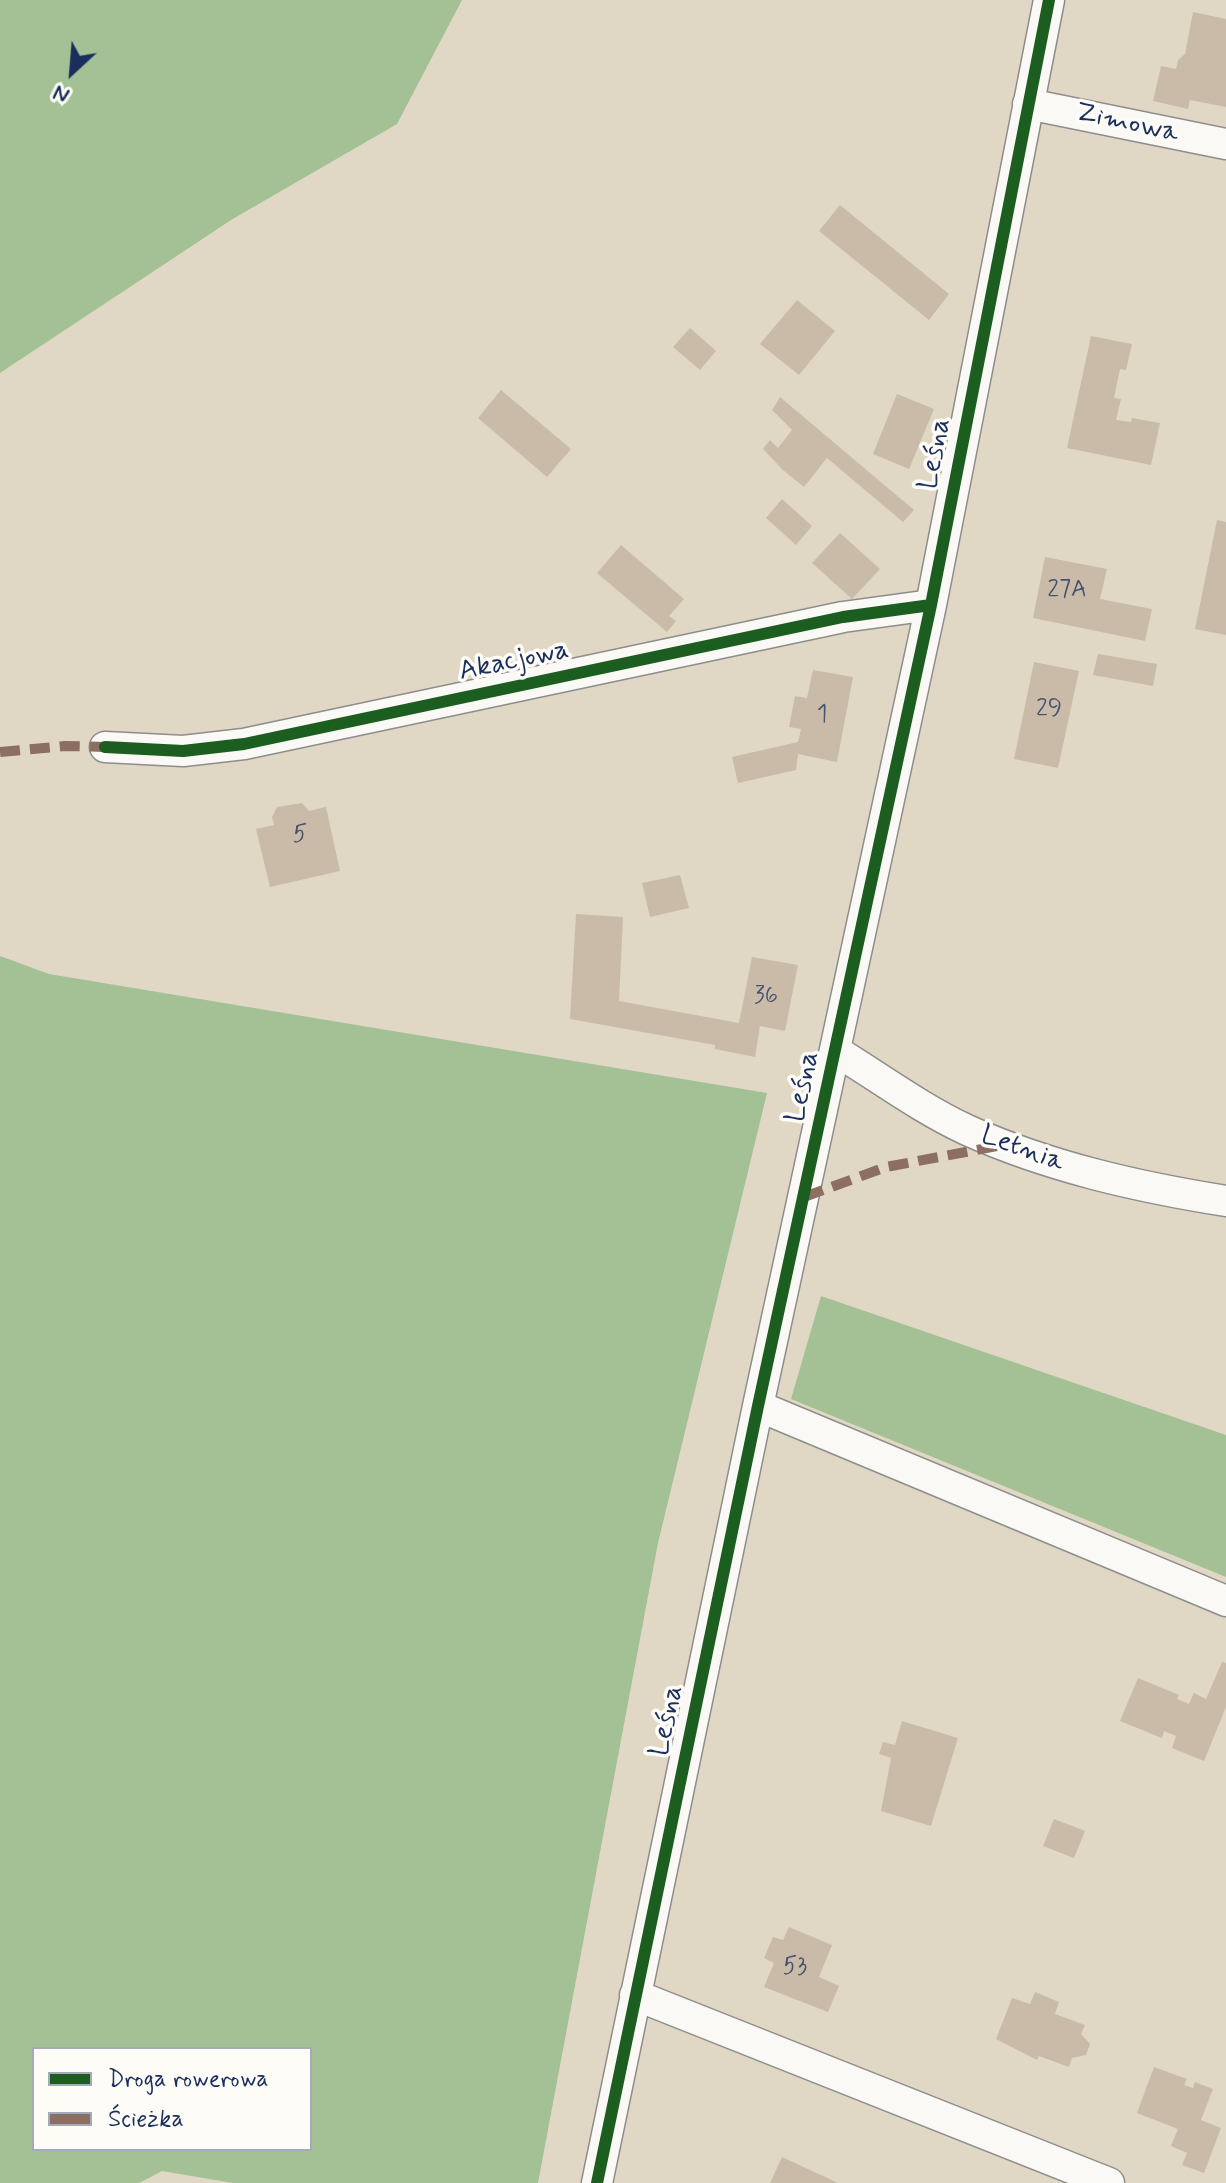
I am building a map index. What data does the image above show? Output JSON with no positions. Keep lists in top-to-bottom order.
{
  "streets": {
    "street": [
      "Zimowa",
      "Leśna",
      "Akacjowa",
      "Letnia"
    ]
  },
  "crossings": [
    ["Zimowa", "Leśna"],
    ["Leśna", "Akacjowa"],
    ["Leśna", "Letnia"]
  ],
  "house_numbers": [
    "27A",
    "29",
    "1",
    "5",
    "36",
    "53"
  ],
  "legend": ["Droga rowerowa", "Ścieżka"],
  "north": "bottom left"
}
